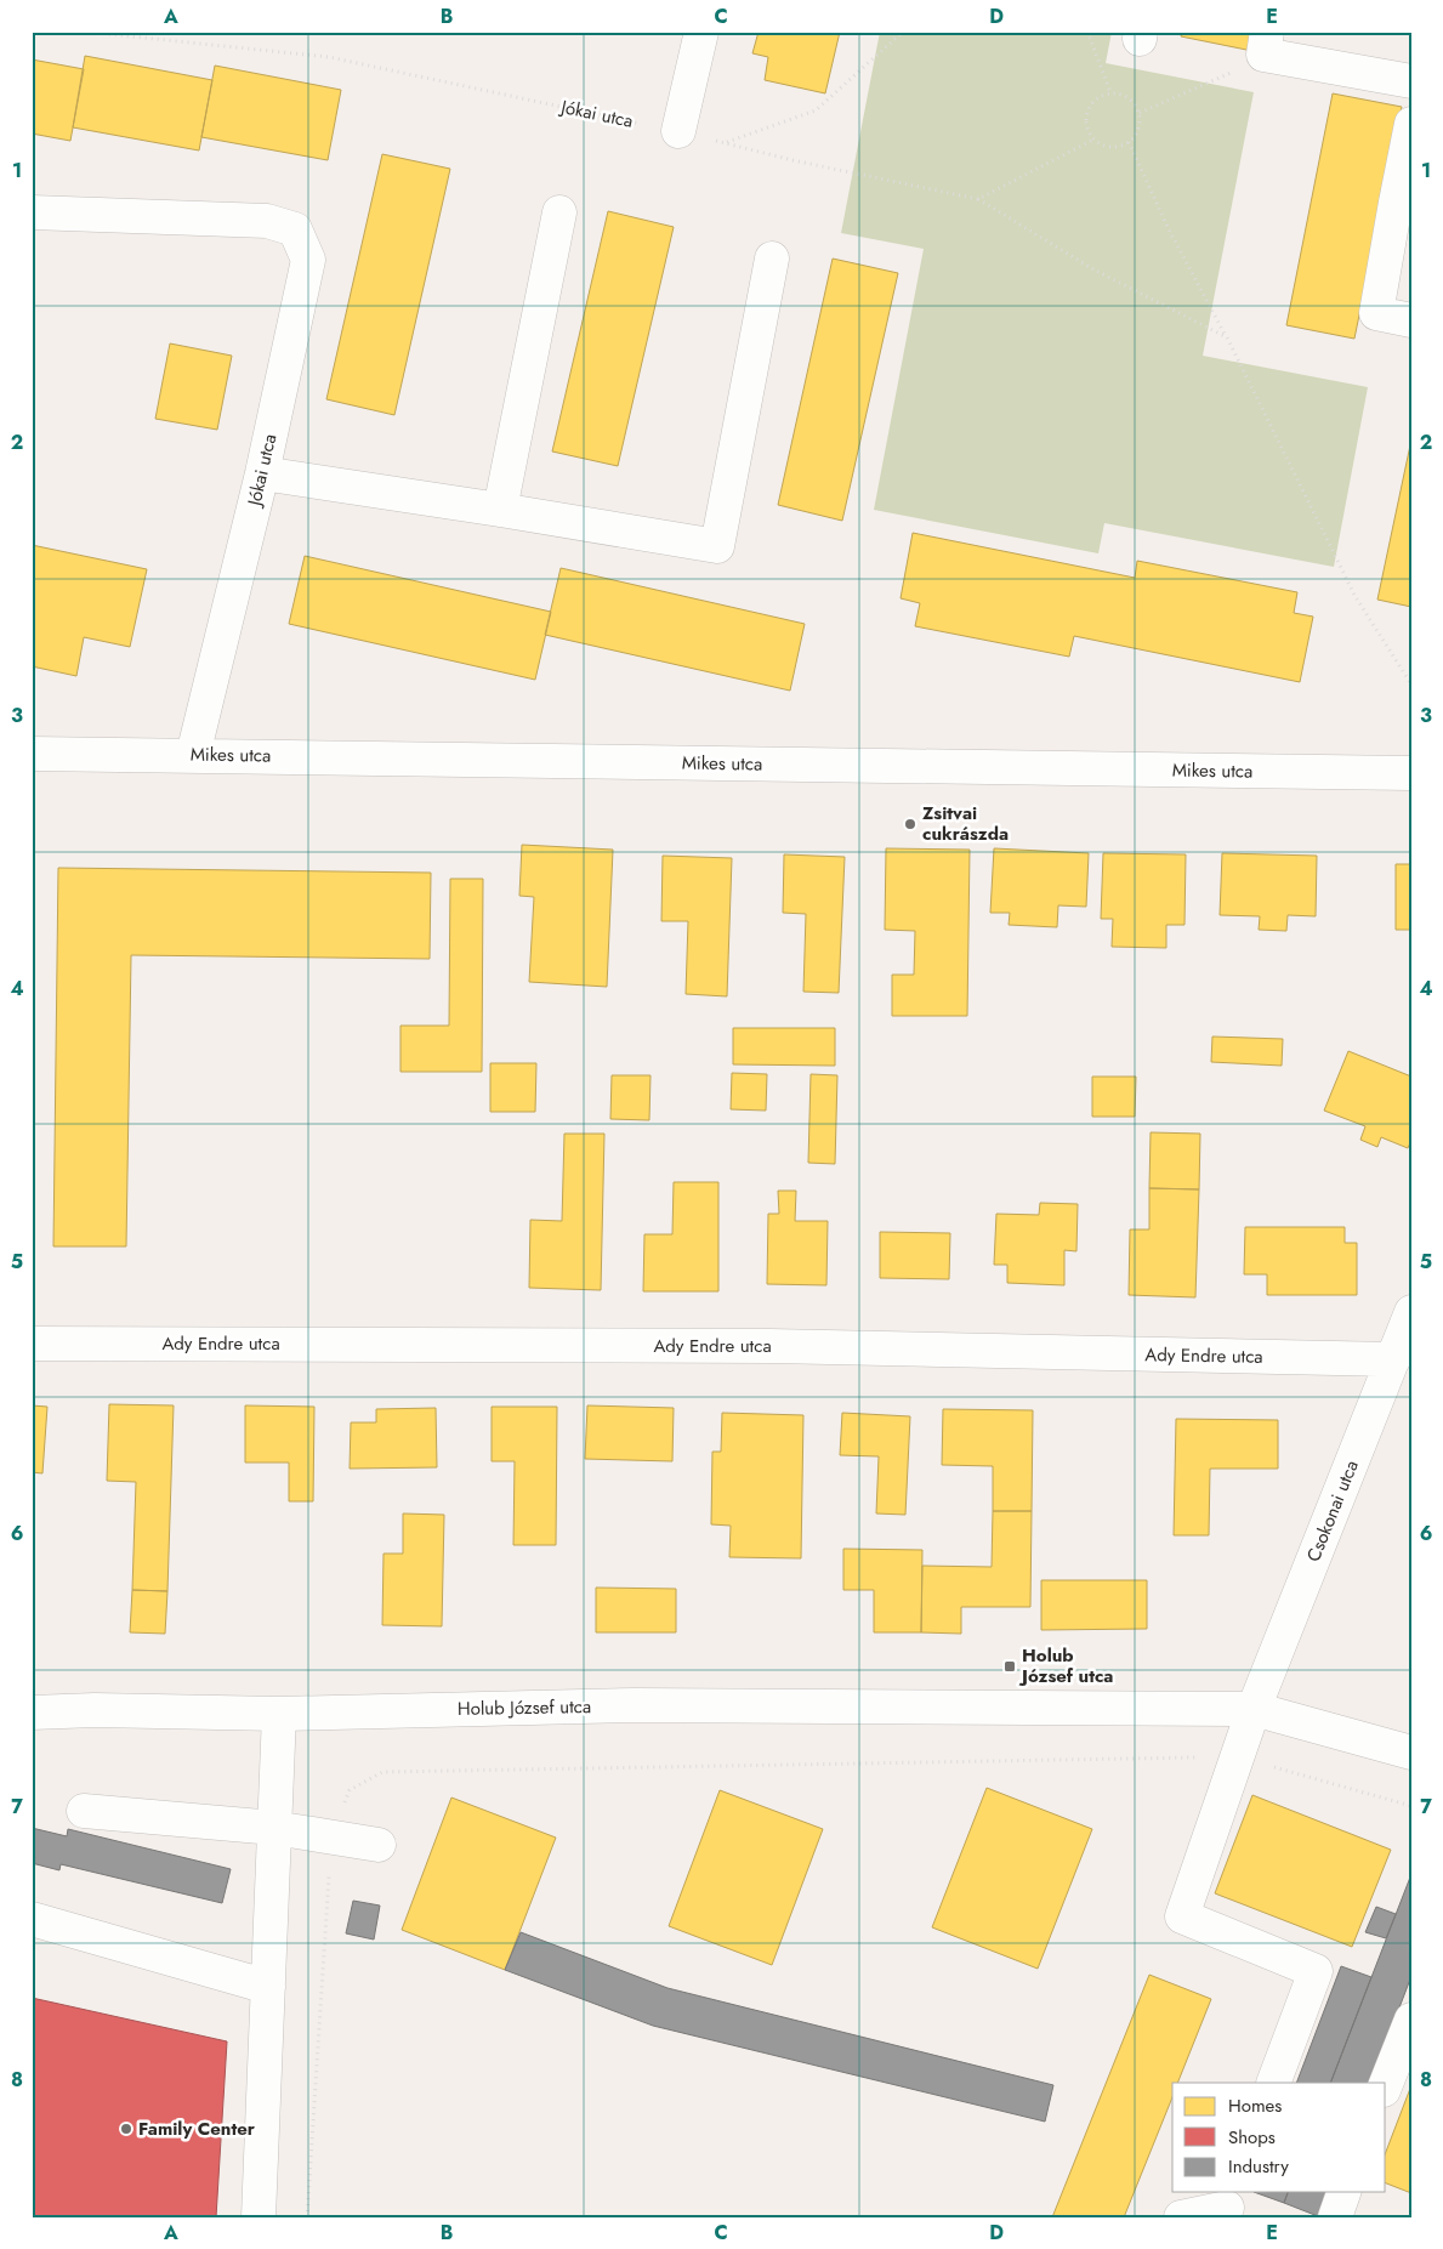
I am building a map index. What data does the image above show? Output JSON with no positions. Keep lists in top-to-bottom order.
{
  "streets": {
    "street": [
      "Jókai utca",
      "Mikes utca",
      "Ady Endre utca",
      "Csokonai utca",
      "Holub József utca"
    ]
  },
  "crossings": [
    ["Jókai utca", "Mikes utca"],
    ["Ady Endre utca", "Csokonai utca"],
    ["Csokonai utca", "Holub József utca"]
  ],
  "places": {
    "other": ["Zsitvai cukrászda", "Family Center"],
    "transit": ["Holub József utca"]
  },
  "legend": ["Homes", "Shops", "Industry"],
  "grid": {
    "columns": [
      "A",
      "B",
      "C",
      "D",
      "E"
    ],
    "rows": [
      "1",
      "2",
      "3",
      "4",
      "5",
      "6",
      "7",
      "8"
    ]
  }
}
